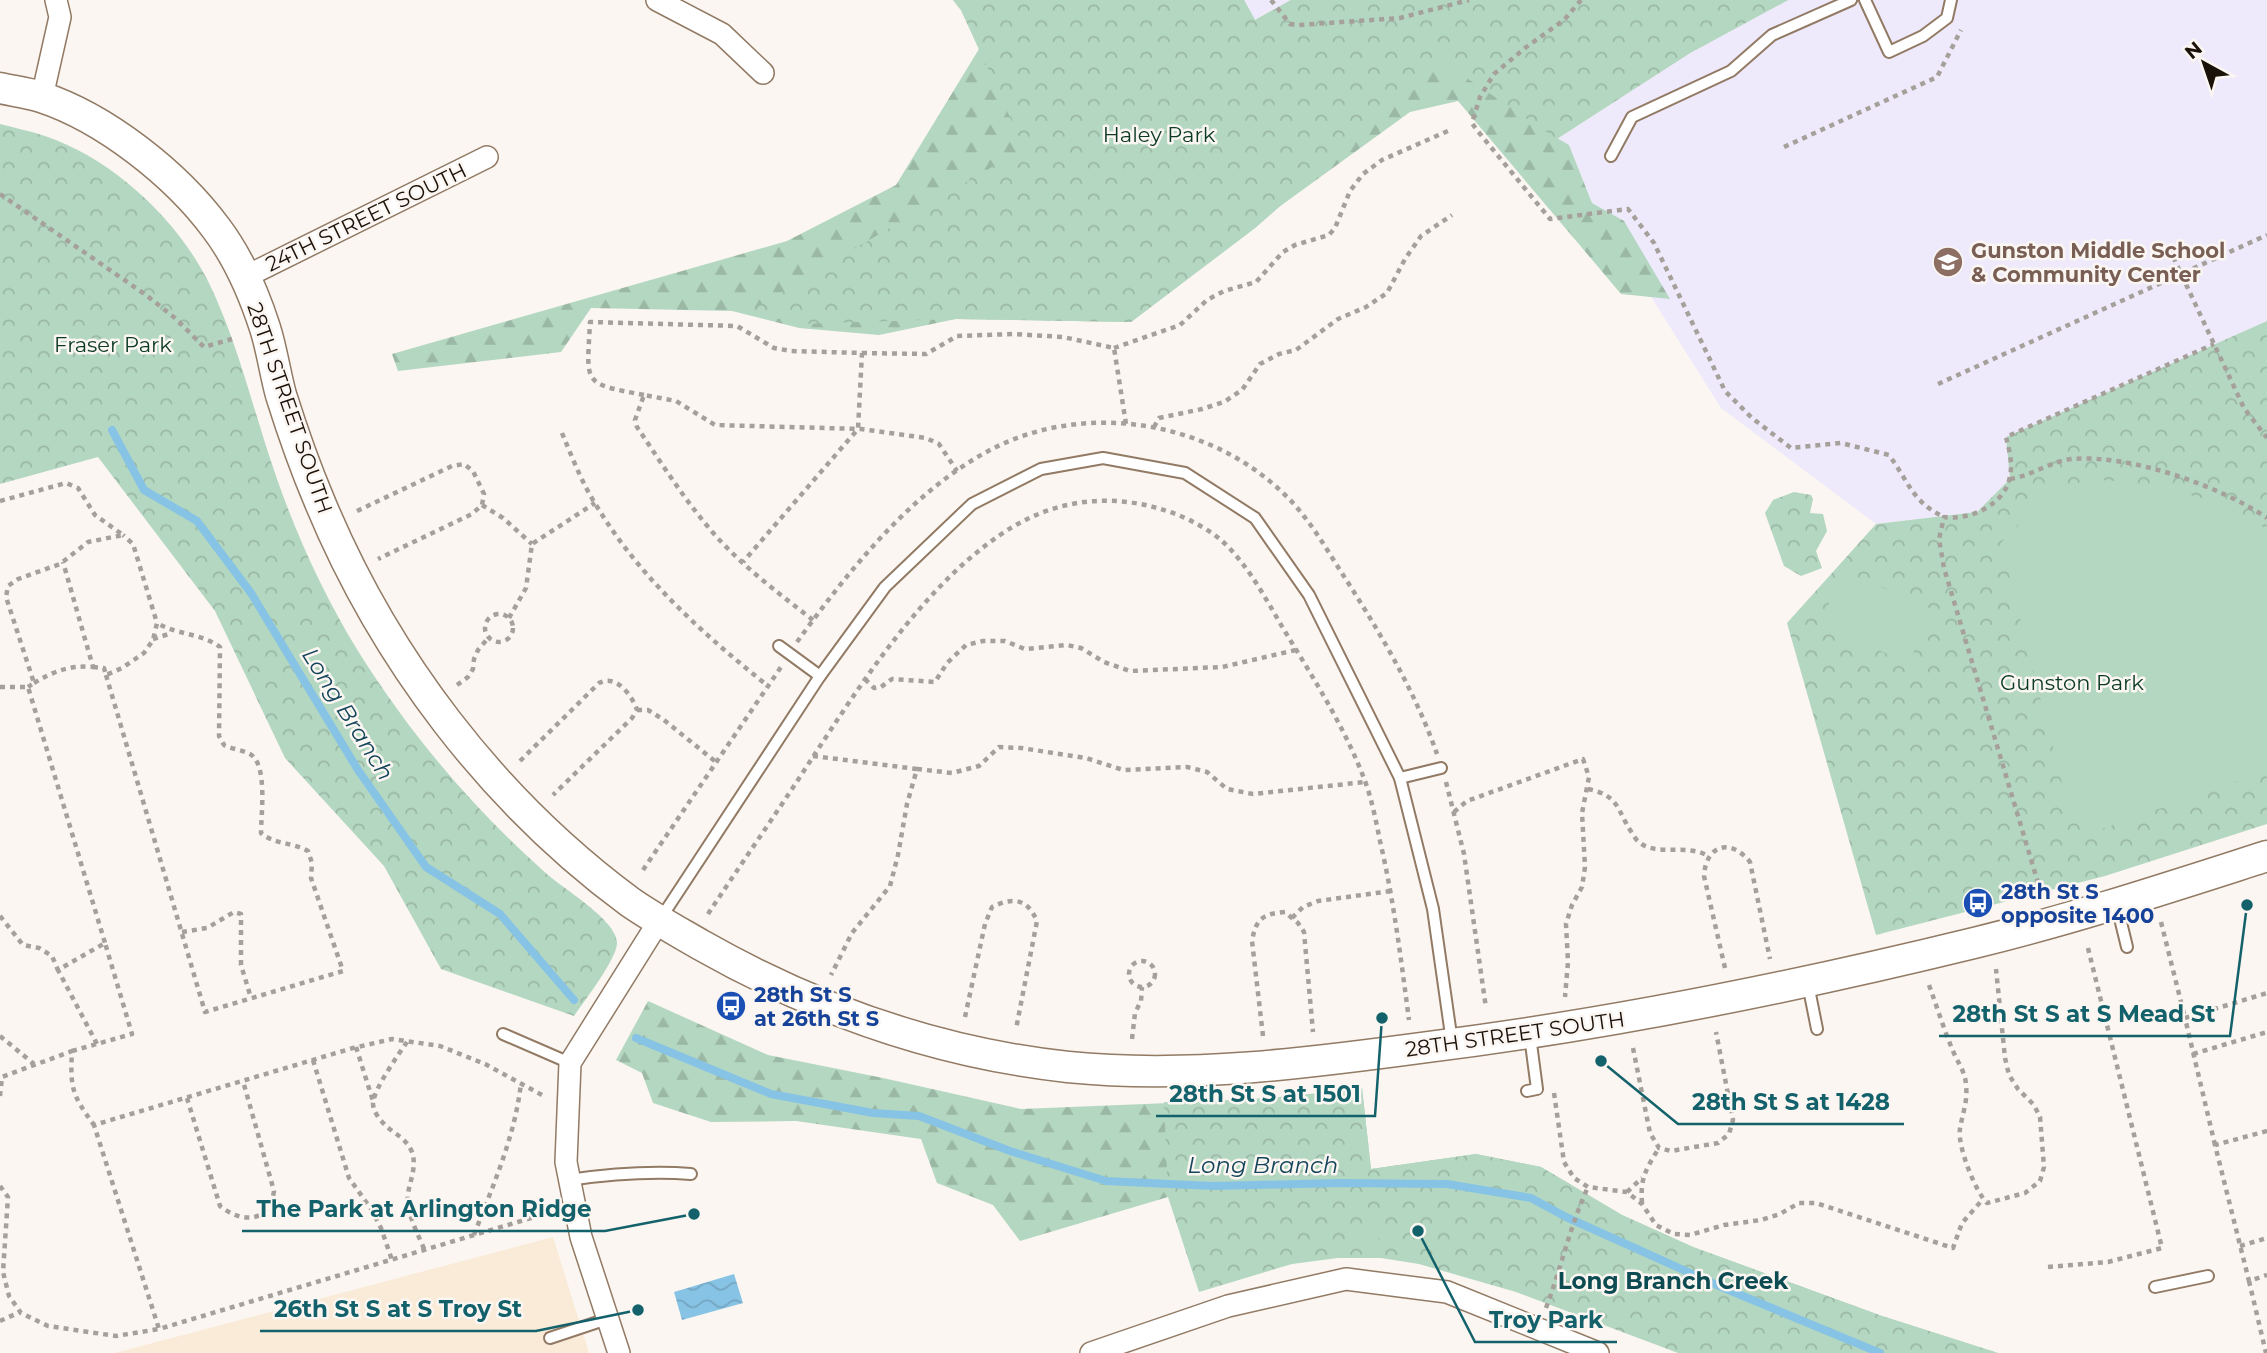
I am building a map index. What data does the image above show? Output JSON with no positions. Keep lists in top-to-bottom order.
{
  "streets": {
    "street": ["24TH STREET SOUTH", "28TH STREET SOUTH"]
  },
  "crossings": [
    ["24TH STREET SOUTH", "28TH STREET SOUTH"]
  ],
  "districts": ["Long Branch Creek"],
  "water": ["Long Branch"],
  "parks": ["Haley Park", "Fraser Park", "Gunston Park"],
  "places": {
    "school or university": ["Gunston Middle School & Community Center"],
    "bus stop": ["28th St S opposite 1400", "28th St S at 26th St S"],
    "other": [
      "28th St S at S Mead St",
      "28th St S at 1501",
      "28th St S at 1428",
      "The Park at Arlington Ridge",
      "Troy Park",
      "26th St S at S Troy St"
    ]
  },
  "north": "top left"
}
